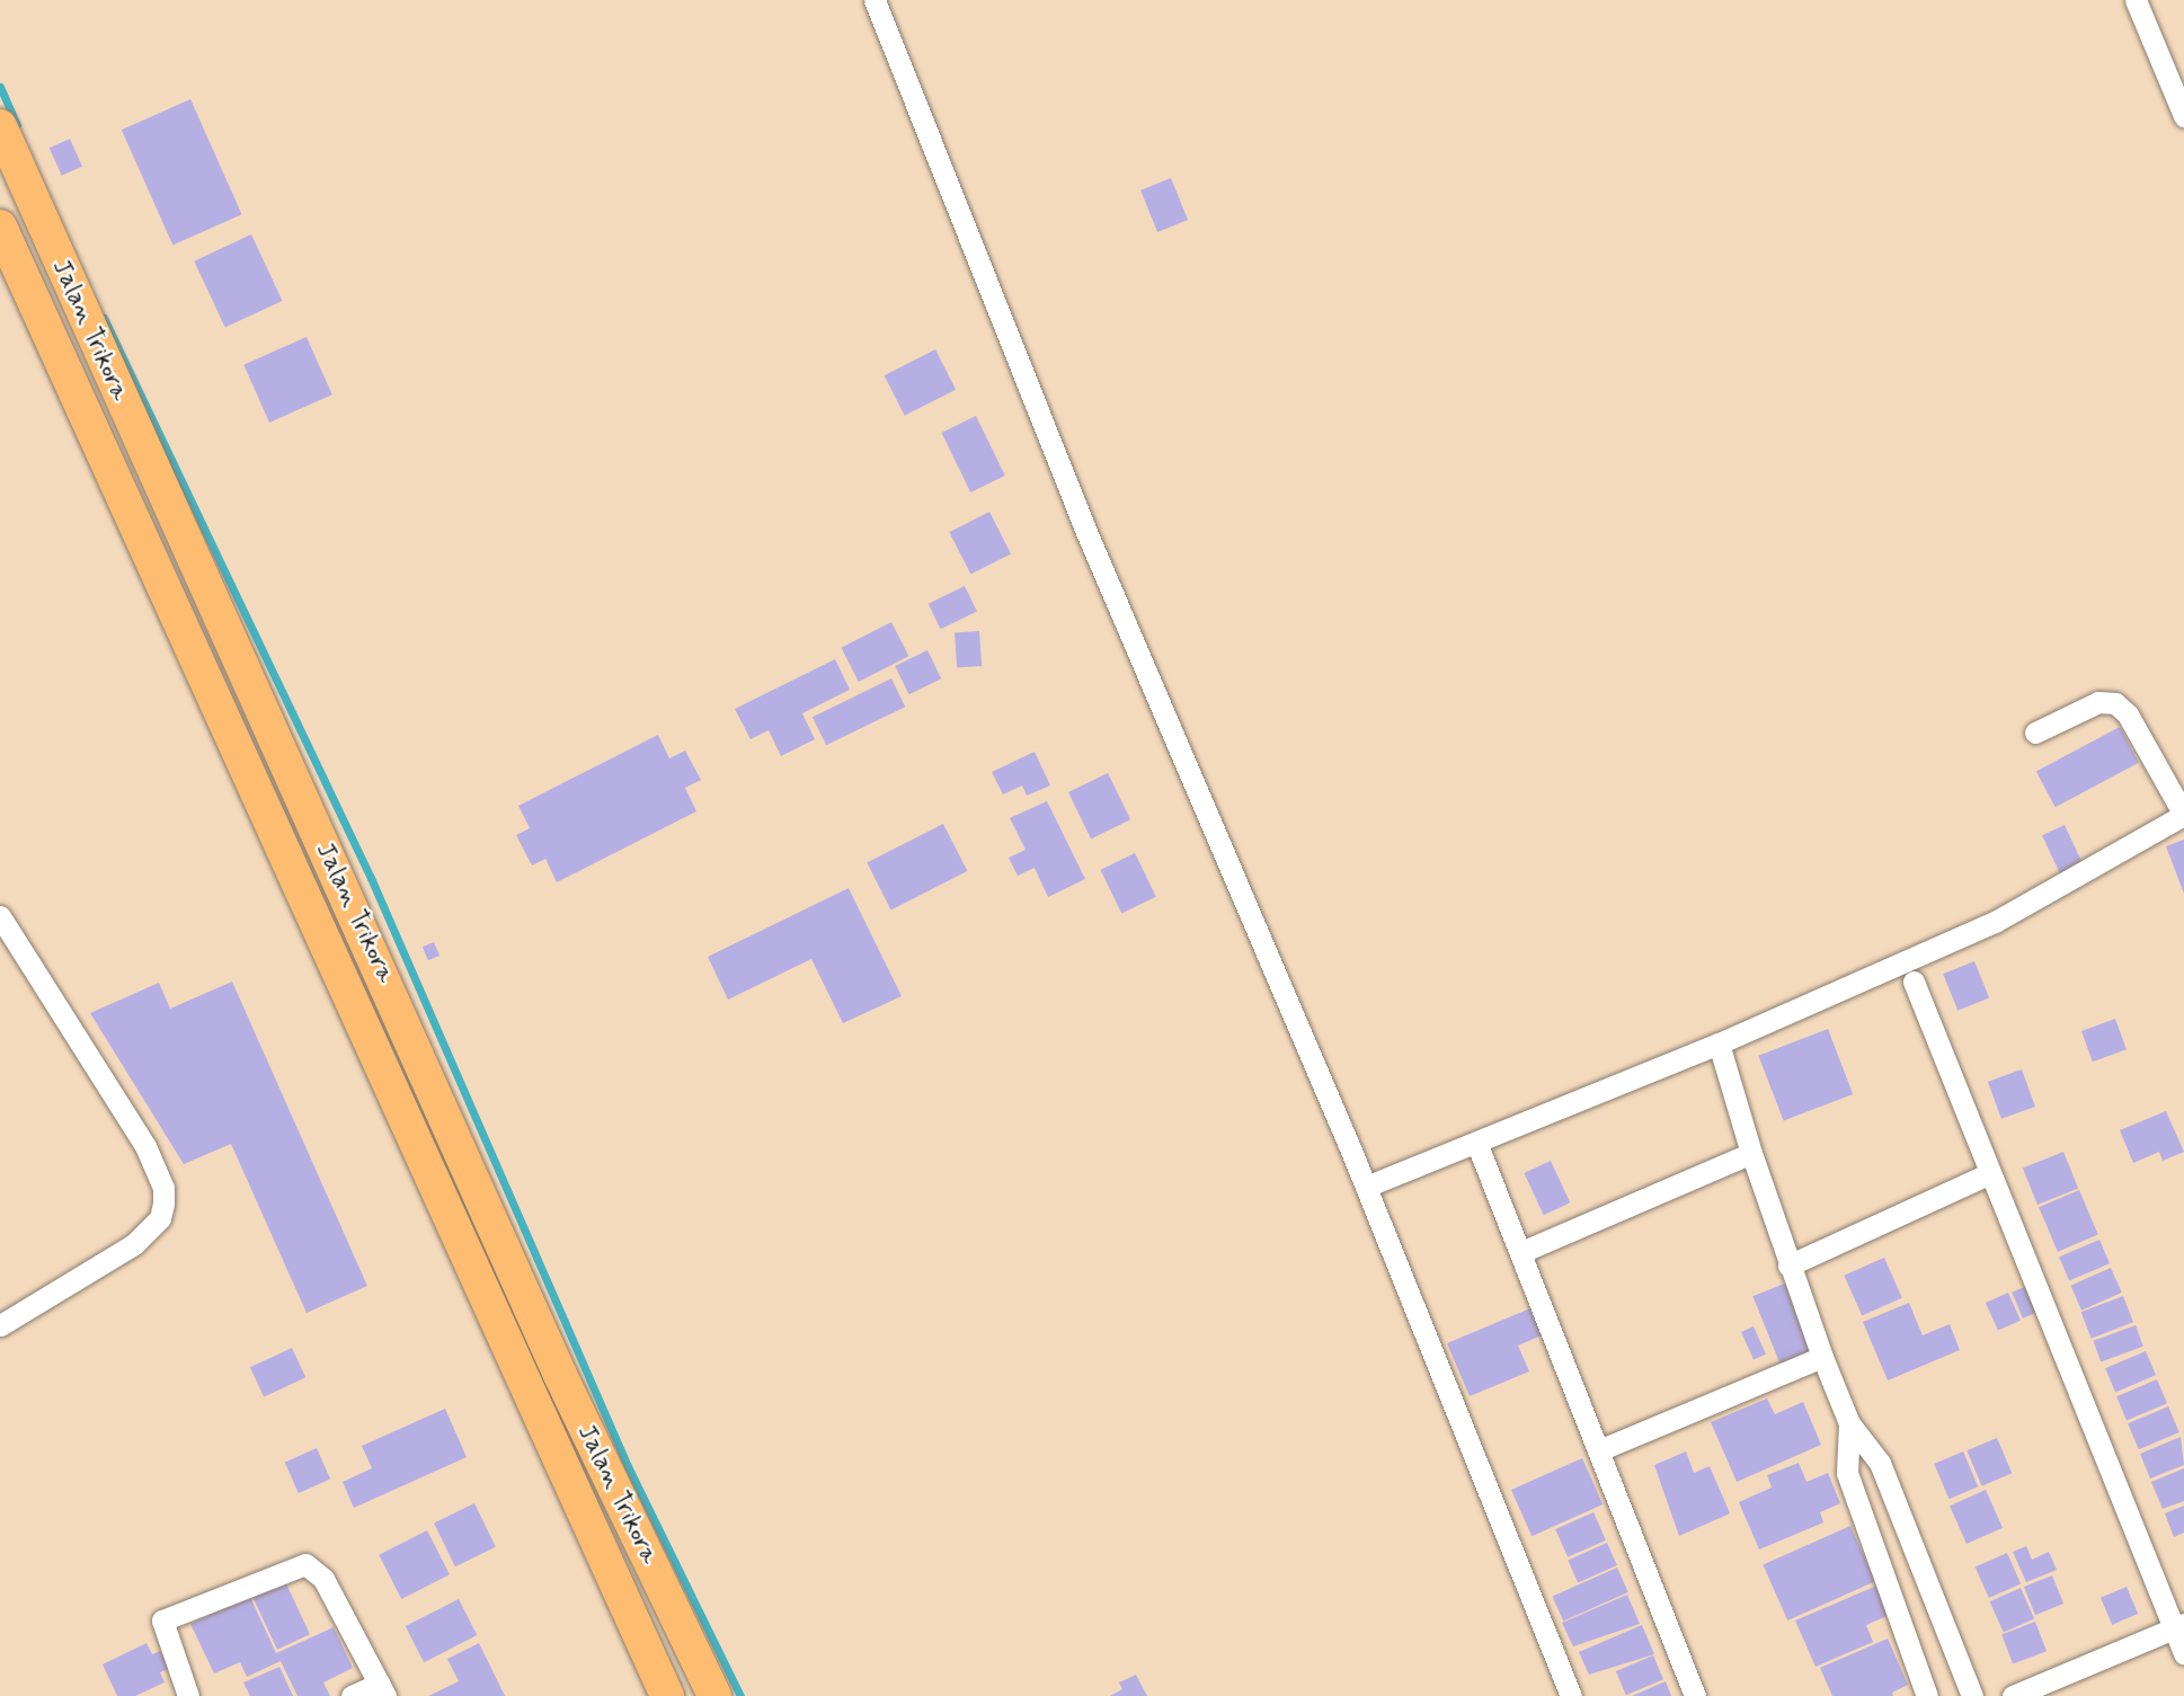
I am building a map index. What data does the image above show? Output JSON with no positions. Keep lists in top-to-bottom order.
{
  "streets": {
    "main road": ["Jalan Trikora"]
  }
}
